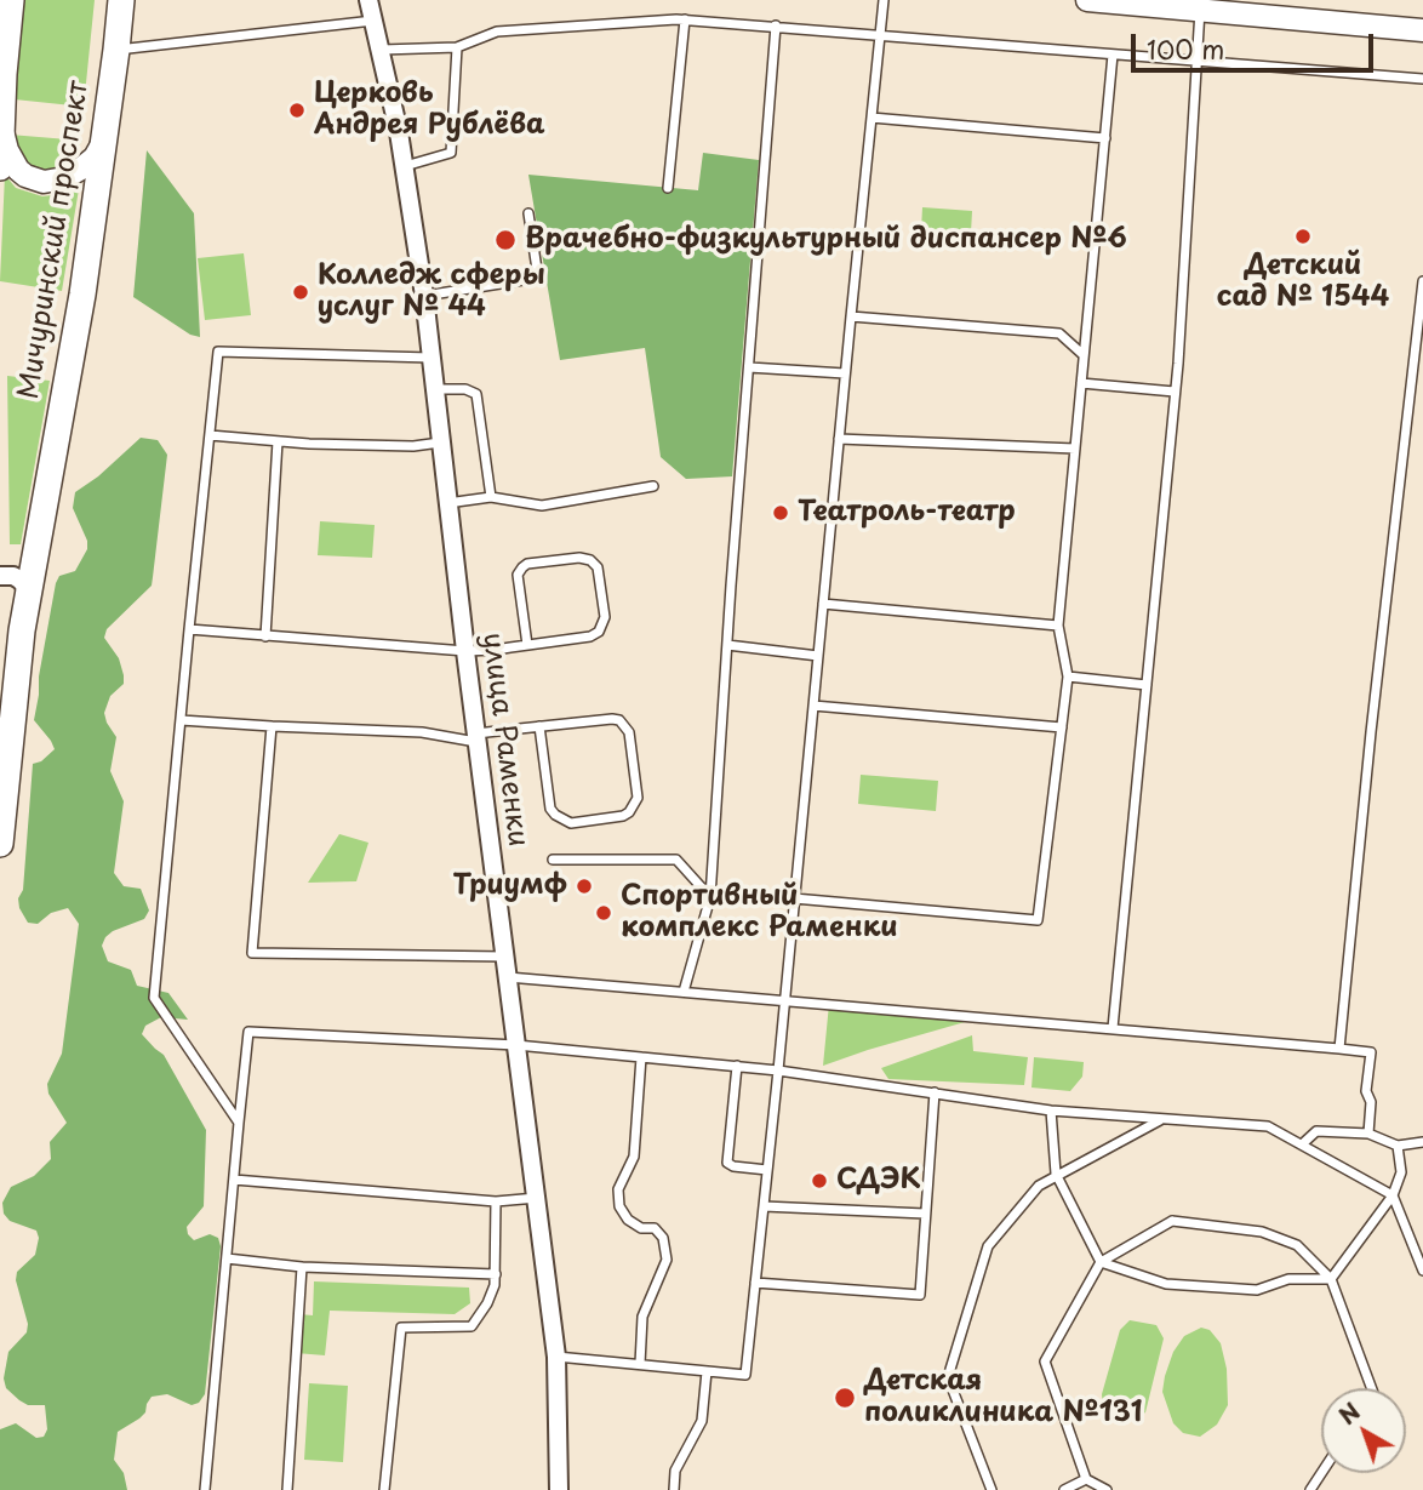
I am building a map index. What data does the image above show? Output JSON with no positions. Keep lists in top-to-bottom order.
{
  "streets": {
    "main road": ["Мичуринский проспект"],
    "street": ["улица Раменки"]
  },
  "places": [
    "Церковь Андрея Рублёва",
    "Детский сад № 1544",
    "Врачебно-физкультурный диспансер №6",
    "Колледж сферы услуг № 44",
    "Театроль-театр",
    "Триумф",
    "Спортивный комплекс Раменки",
    "СДЭК",
    "Детская поликлиника №131"
  ],
  "scale_bar": "100 m",
  "north": "top left"
}
